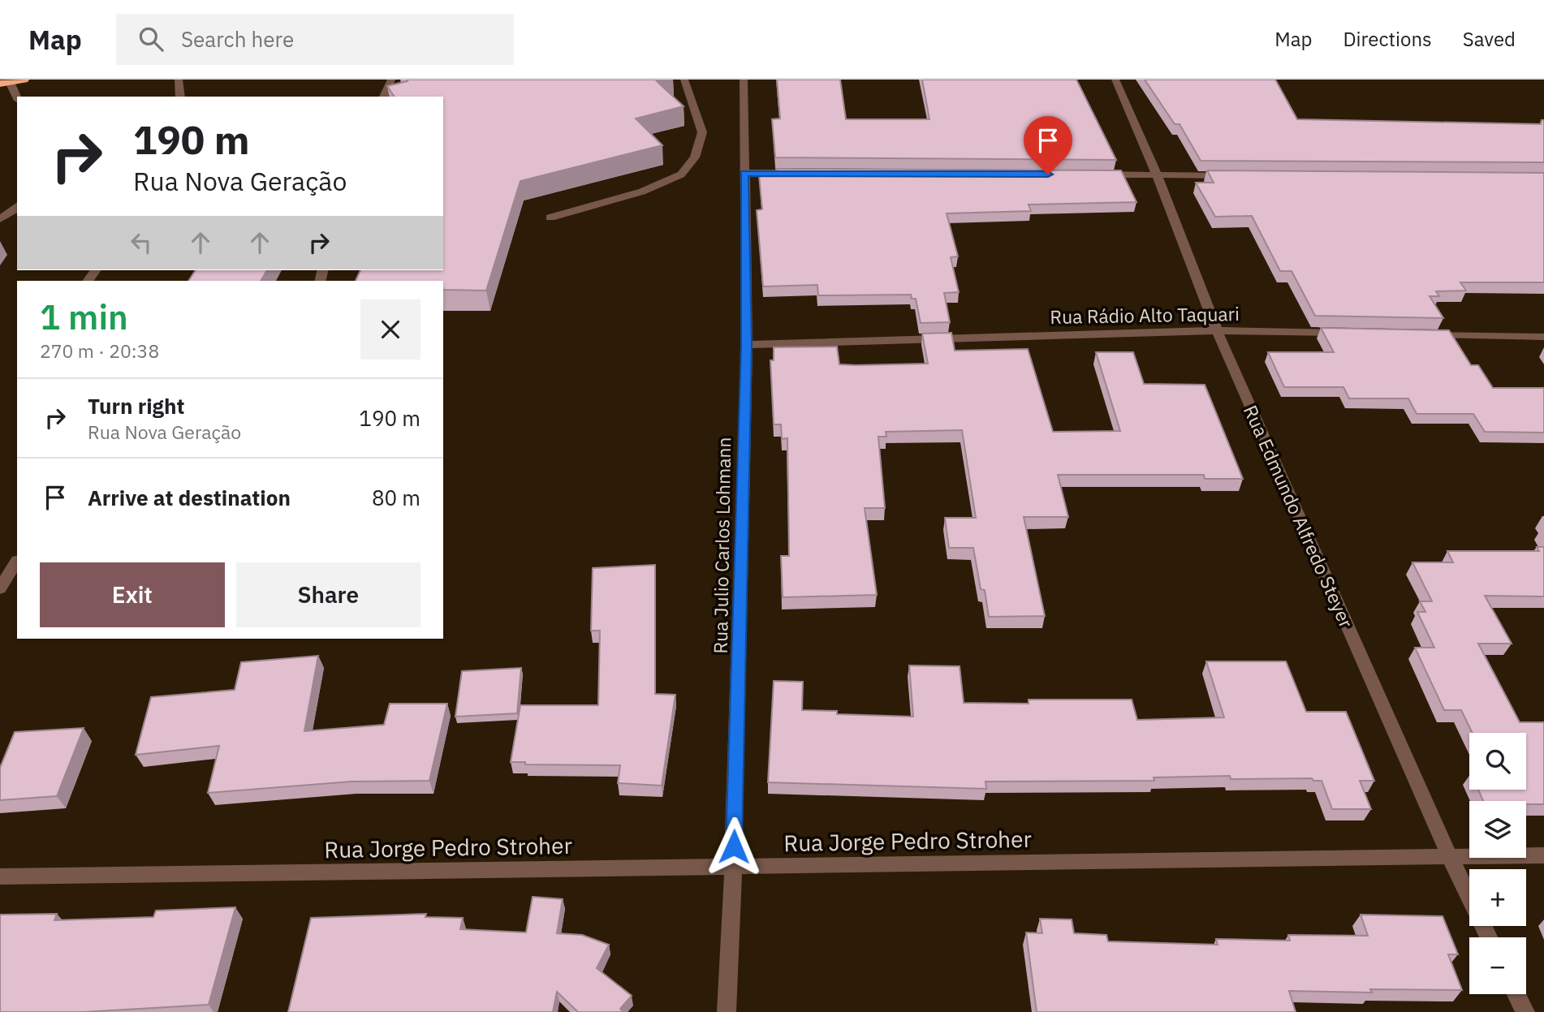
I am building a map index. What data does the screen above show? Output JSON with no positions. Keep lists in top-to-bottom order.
{
  "streets": {
    "street": [
      "Rua Rádio Alto Taquari",
      "Rua Edmundo Alfredo Steyer",
      "Rua Julio Carlos Lohmann",
      "Rua Jorge Pedro Stroher"
    ]
  },
  "crossings": [
    ["Rua Rádio Alto Taquari", "Rua Edmundo Alfredo Steyer"],
    ["Rua Rádio Alto Taquari", "Rua Julio Carlos Lohmann"],
    ["Rua Edmundo Alfredo Steyer", "Rua Jorge Pedro Stroher"],
    ["Rua Julio Carlos Lohmann", "Rua Jorge Pedro Stroher"]
  ],
  "page": {
    "header": "Map",
    "search": "Search here",
    "nav": ["Map", "Directions", "Saved"],
    "turn": ["190 m", "Rua Nova Geração"],
    "heading": ["1 min", "270 m · 20:38"],
    "list": [
      {
        "name": "Turn right",
        "note": "Rua Nova Geração",
        "value": "190 m"
      },
      {
        "name": "Arrive at destination",
        "value": "80 m"
      }
    ],
    "buttons": ["Exit", "Share"],
    "map_buttons": ["+", "−"]
  }
}
